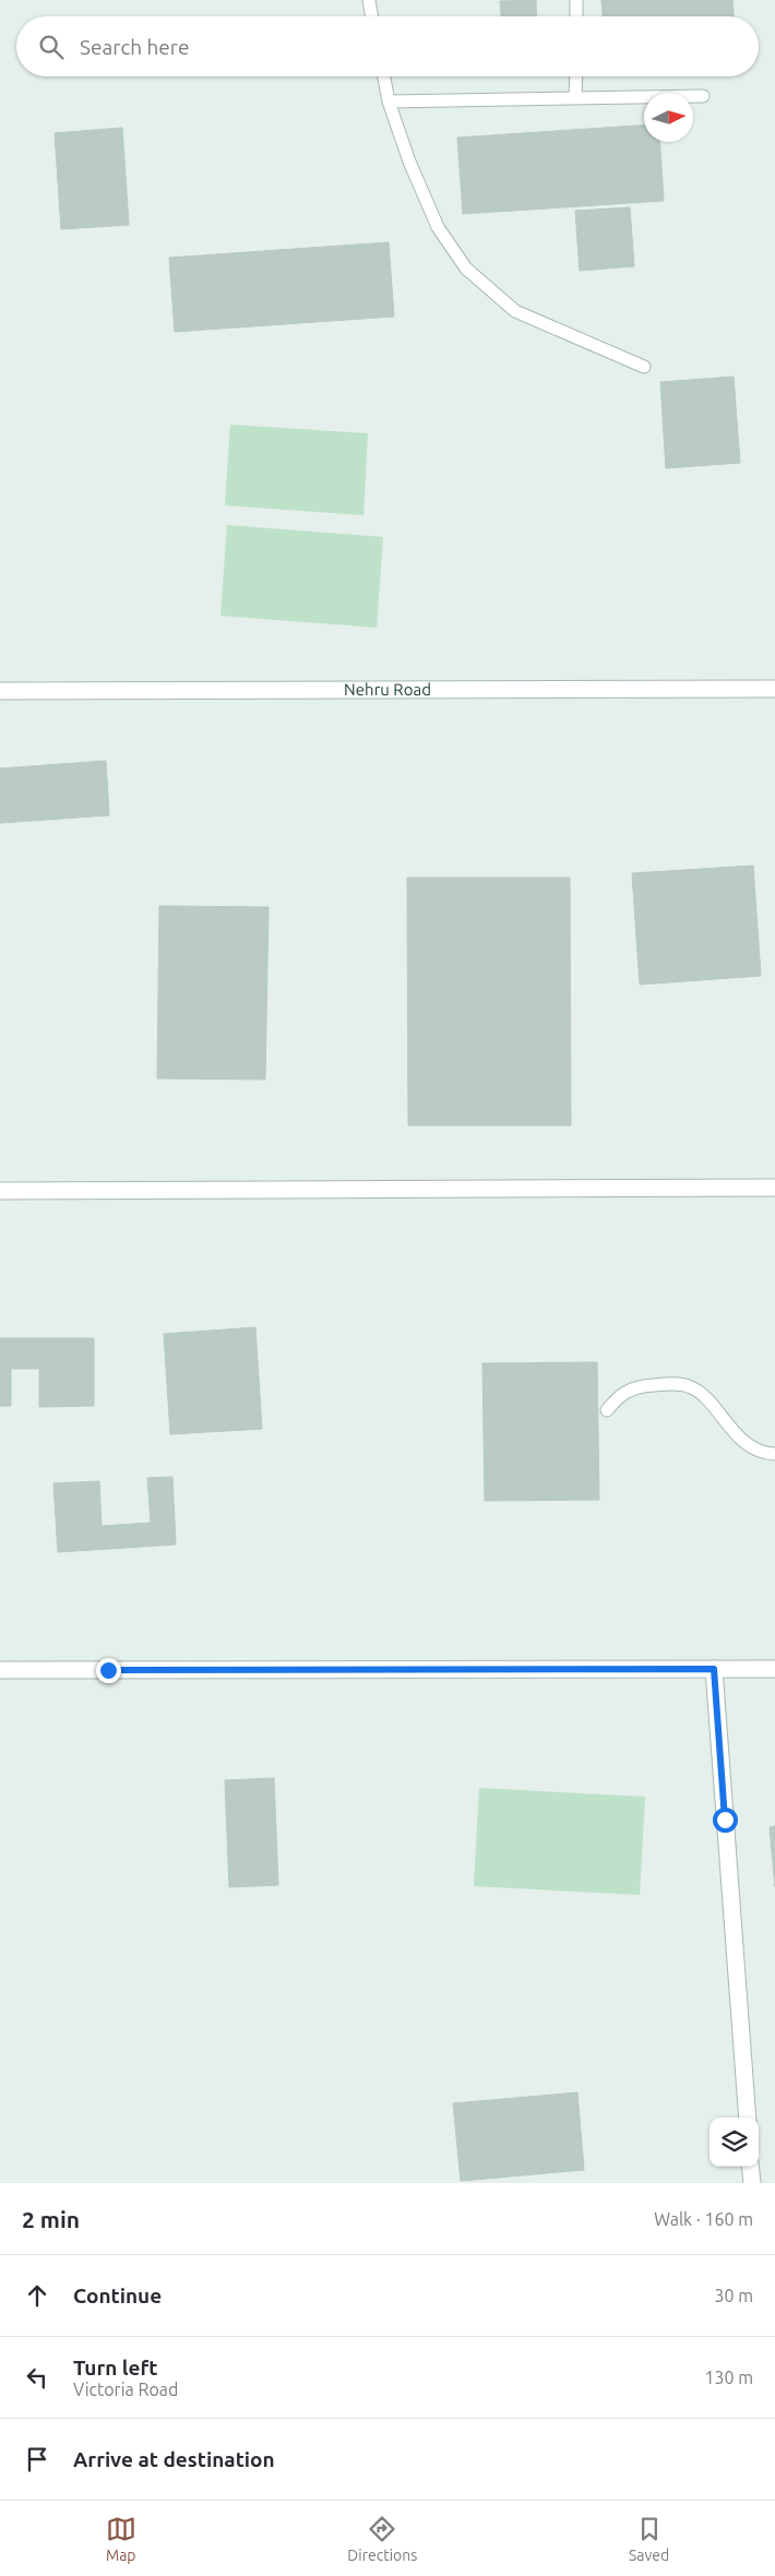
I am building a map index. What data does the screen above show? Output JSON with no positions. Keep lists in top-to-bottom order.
{
  "streets": {
    "street": ["Nehru Road"]
  },
  "north": "right",
  "page": {
    "search": "Search here",
    "heading": ["2 min", "Walk · 160 m"],
    "list": [
      ["Continue", "30 m"],
      ["Turn left", "Victoria Road", "130 m"],
      "Arrive at destination"
    ],
    "nav": ["Map", "Directions", "Saved"]
  }
}
